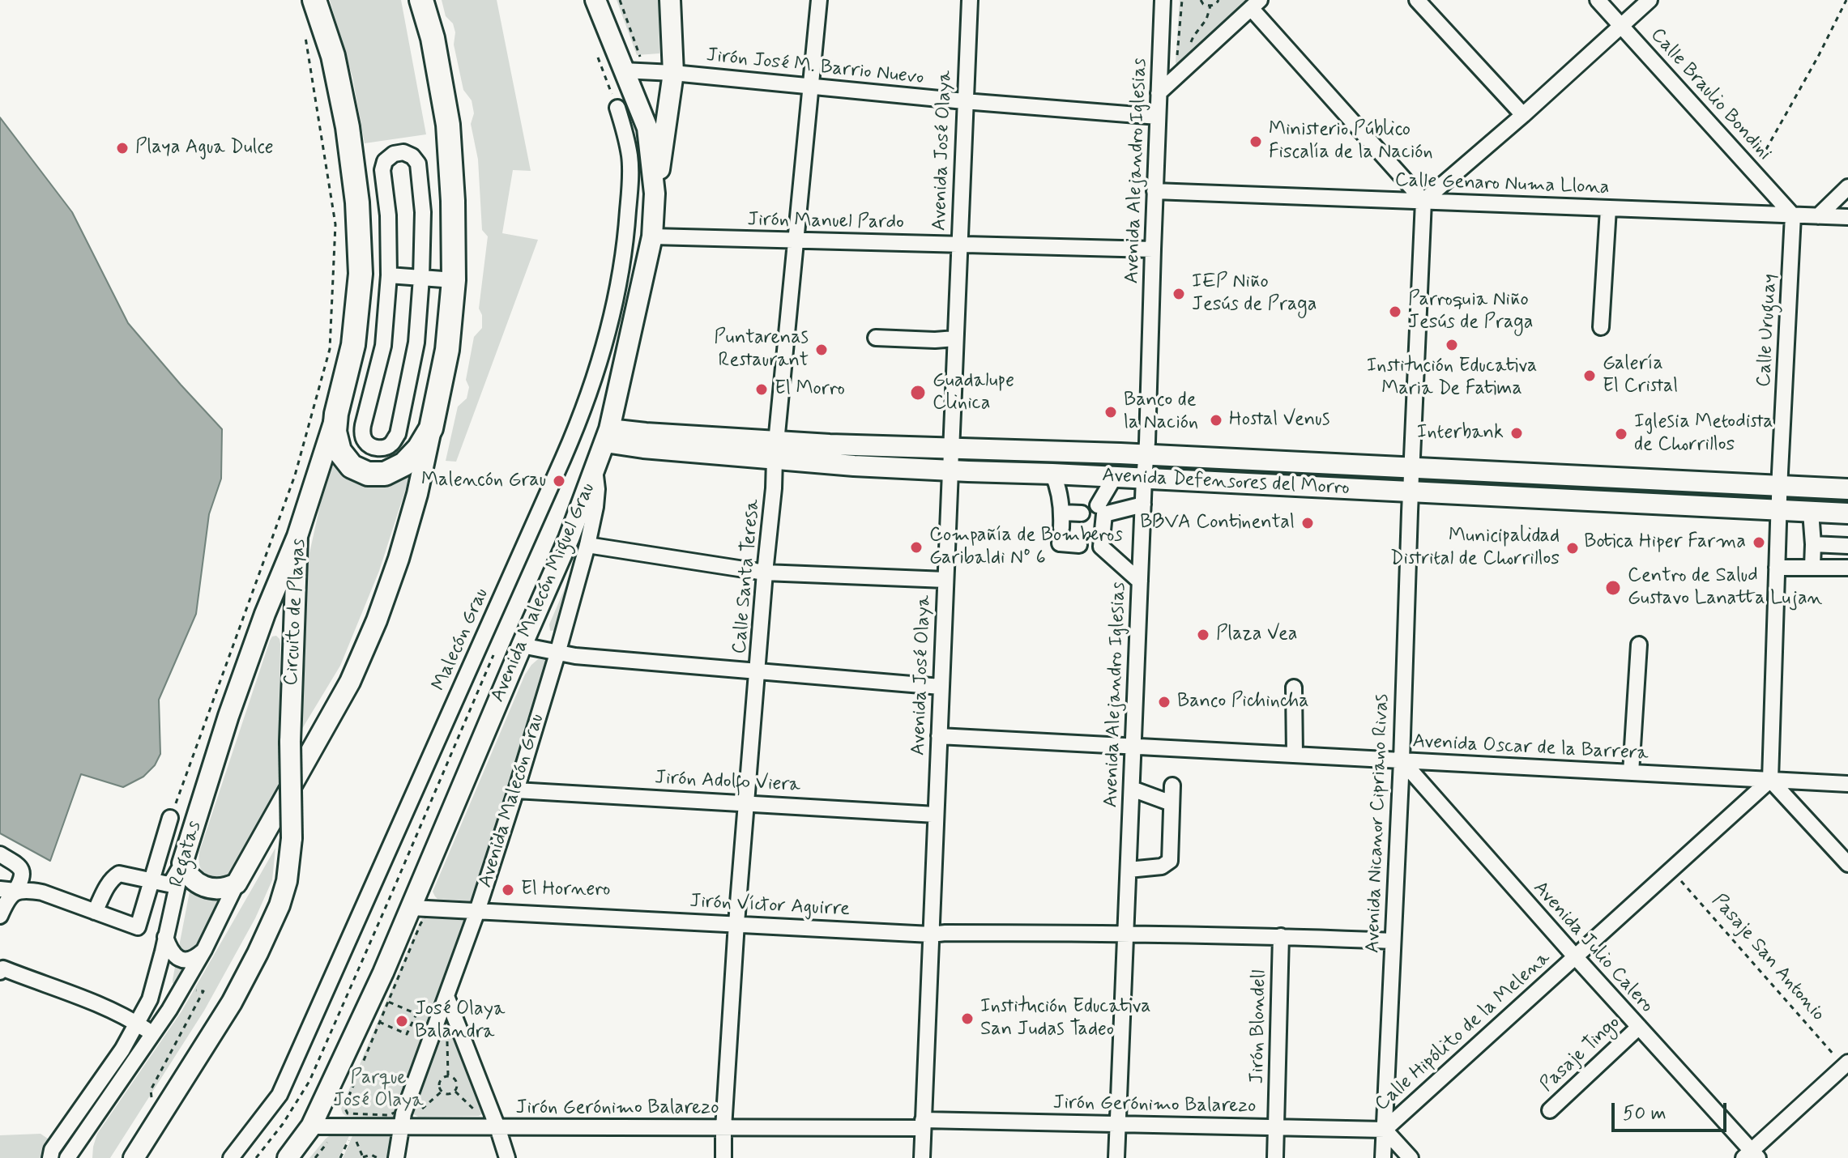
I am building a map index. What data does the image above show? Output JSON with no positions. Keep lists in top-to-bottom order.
{
  "streets": {
    "highway": ["Circuito de Playas"],
    "main road": ["Avenida Defensores del Morro", "Avenida Malecón Miguel Grau", "Regatas"],
    "street": [
      "Jirón José M. Barrio Nuevo",
      "Calle Braulio Bondini",
      "Avenida José Olaya",
      "Avenida Alejandro Iglesias",
      "Calle Genaro Numa Llona",
      "Jirón Manuel Pardo",
      "Calle Uruguay",
      "Calle Santa Teresa",
      "Malecón Grau",
      "Avenida Oscar de la Barrera",
      "Jirón Adolfo Viera",
      "Avenida Malecón Grau",
      "Avenida Nicanor Cipriano Rivas",
      "Jirón Víctor Aguirre",
      "Avenida Julio Calero",
      "Jirón Blondell",
      "Calle Hipólito de la Melena",
      "Pasaje Tingo",
      "Jirón Gerónimo Balarezo"
    ],
    "path": ["Pasaje San Antonio"]
  },
  "crossings": [
    ["Jirón José M. Barrio Nuevo", "Avenida José Olaya"],
    ["Jirón José M. Barrio Nuevo", "Avenida Alejandro Iglesias"],
    ["Jirón José M. Barrio Nuevo", "Calle Santa Teresa"],
    ["Jirón José M. Barrio Nuevo", "Avenida Malecón Miguel Grau"],
    ["Calle Braulio Bondini", "Calle Genaro Numa Llona"],
    ["Calle Braulio Bondini", "Calle Uruguay"],
    ["Avenida José Olaya", "Jirón Manuel Pardo"],
    ["Avenida José Olaya", "Avenida Defensores del Morro"],
    ["Avenida José Olaya", "Avenida Oscar de la Barrera"],
    ["Avenida José Olaya", "Jirón Adolfo Viera"],
    ["Avenida José Olaya", "Jirón Víctor Aguirre"],
    ["Avenida José Olaya", "Jirón Gerónimo Balarezo"],
    ["Avenida Alejandro Iglesias", "Calle Genaro Numa Llona"],
    ["Avenida Alejandro Iglesias", "Jirón Manuel Pardo"],
    ["Avenida Alejandro Iglesias", "Avenida Defensores del Morro"],
    ["Avenida Alejandro Iglesias", "Avenida Oscar de la Barrera"],
    ["Avenida Alejandro Iglesias", "Jirón Víctor Aguirre"],
    ["Avenida Alejandro Iglesias", "Jirón Gerónimo Balarezo"],
    ["Calle Genaro Numa Llona", "Calle Uruguay"],
    ["Calle Genaro Numa Llona", "Avenida Nicanor Cipriano Rivas"],
    ["Jirón Manuel Pardo", "Calle Santa Teresa"],
    ["Jirón Manuel Pardo", "Avenida Malecón Miguel Grau"],
    ["Calle Uruguay", "Avenida Defensores del Morro"],
    ["Calle Uruguay", "Avenida Oscar de la Barrera"],
    ["Calle Uruguay", "Calle Hipólito de la Melena"],
    ["Avenida Defensores del Morro", "Calle Santa Teresa"],
    ["Avenida Defensores del Morro", "Avenida Malecón Miguel Grau"],
    ["Avenida Defensores del Morro", "Avenida Nicanor Cipriano Rivas"],
    ["Calle Santa Teresa", "Jirón Adolfo Viera"],
    ["Calle Santa Teresa", "Jirón Víctor Aguirre"],
    ["Calle Santa Teresa", "Jirón Gerónimo Balarezo"],
    ["Avenida Malecón Miguel Grau", "Avenida Malecón Grau"],
    ["Avenida Malecón Miguel Grau", "Jirón Víctor Aguirre"],
    ["Avenida Malecón Miguel Grau", "Jirón Gerónimo Balarezo"],
    ["Circuito de Playas", "Regatas"],
    ["Avenida Oscar de la Barrera", "Avenida Nicanor Cipriano Rivas"],
    ["Avenida Oscar de la Barrera", "Avenida Julio Calero"],
    ["Avenida Oscar de la Barrera", "Calle Hipólito de la Melena"],
    ["Jirón Adolfo Viera", "Avenida Malecón Grau"],
    ["Avenida Malecón Grau", "Jirón Víctor Aguirre"],
    ["Avenida Malecón Grau", "Jirón Gerónimo Balarezo"],
    ["Avenida Nicanor Cipriano Rivas", "Jirón Víctor Aguirre"],
    ["Avenida Nicanor Cipriano Rivas", "Avenida Julio Calero"],
    ["Avenida Nicanor Cipriano Rivas", "Calle Hipólito de la Melena"],
    ["Avenida Nicanor Cipriano Rivas", "Jirón Gerónimo Balarezo"],
    ["Jirón Víctor Aguirre", "Jirón Blondell"],
    ["Avenida Julio Calero", "Calle Hipólito de la Melena"],
    ["Avenida Julio Calero", "Pasaje Tingo"],
    ["Pasaje San Antonio", "Calle Hipólito de la Melena"],
    ["Jirón Blondell", "Jirón Gerónimo Balarezo"],
    ["Calle Hipólito de la Melena", "Jirón Gerónimo Balarezo"]
  ],
  "parks": ["Parque José Olaya"],
  "places": [
    "Ministerio Público Fiscalía de la Nación",
    "Playa Agua Dulce",
    "IEP Niño Jesús de Praga",
    "Parroquia Niño Jesús de Praga",
    "Institución Educativa Maria De Fatima",
    "Puntarenas Restaurant",
    "Galería El Cristal",
    "El Morro",
    "Guadalupe Clinica",
    "Banco de la Nación",
    "Hostal Venus",
    "Interbank",
    "Iglesia Metodista de Chorrillos",
    "Malencón Grau",
    "BBVA Continental",
    "Botica Hiper Farma",
    "Compañía de Bomberos Garibaldi Nº 6",
    "Municipalidad Distrital de Chorrillos",
    "Centro de Salud Gustavo Lanatta Lujan",
    "Plaza Vea",
    "Banco Pichincha",
    "El Hornero",
    "Institución Educativa San Judas Tadeo",
    "José Olaya Balandra"
  ],
  "scale_bar": "50 m"
}
